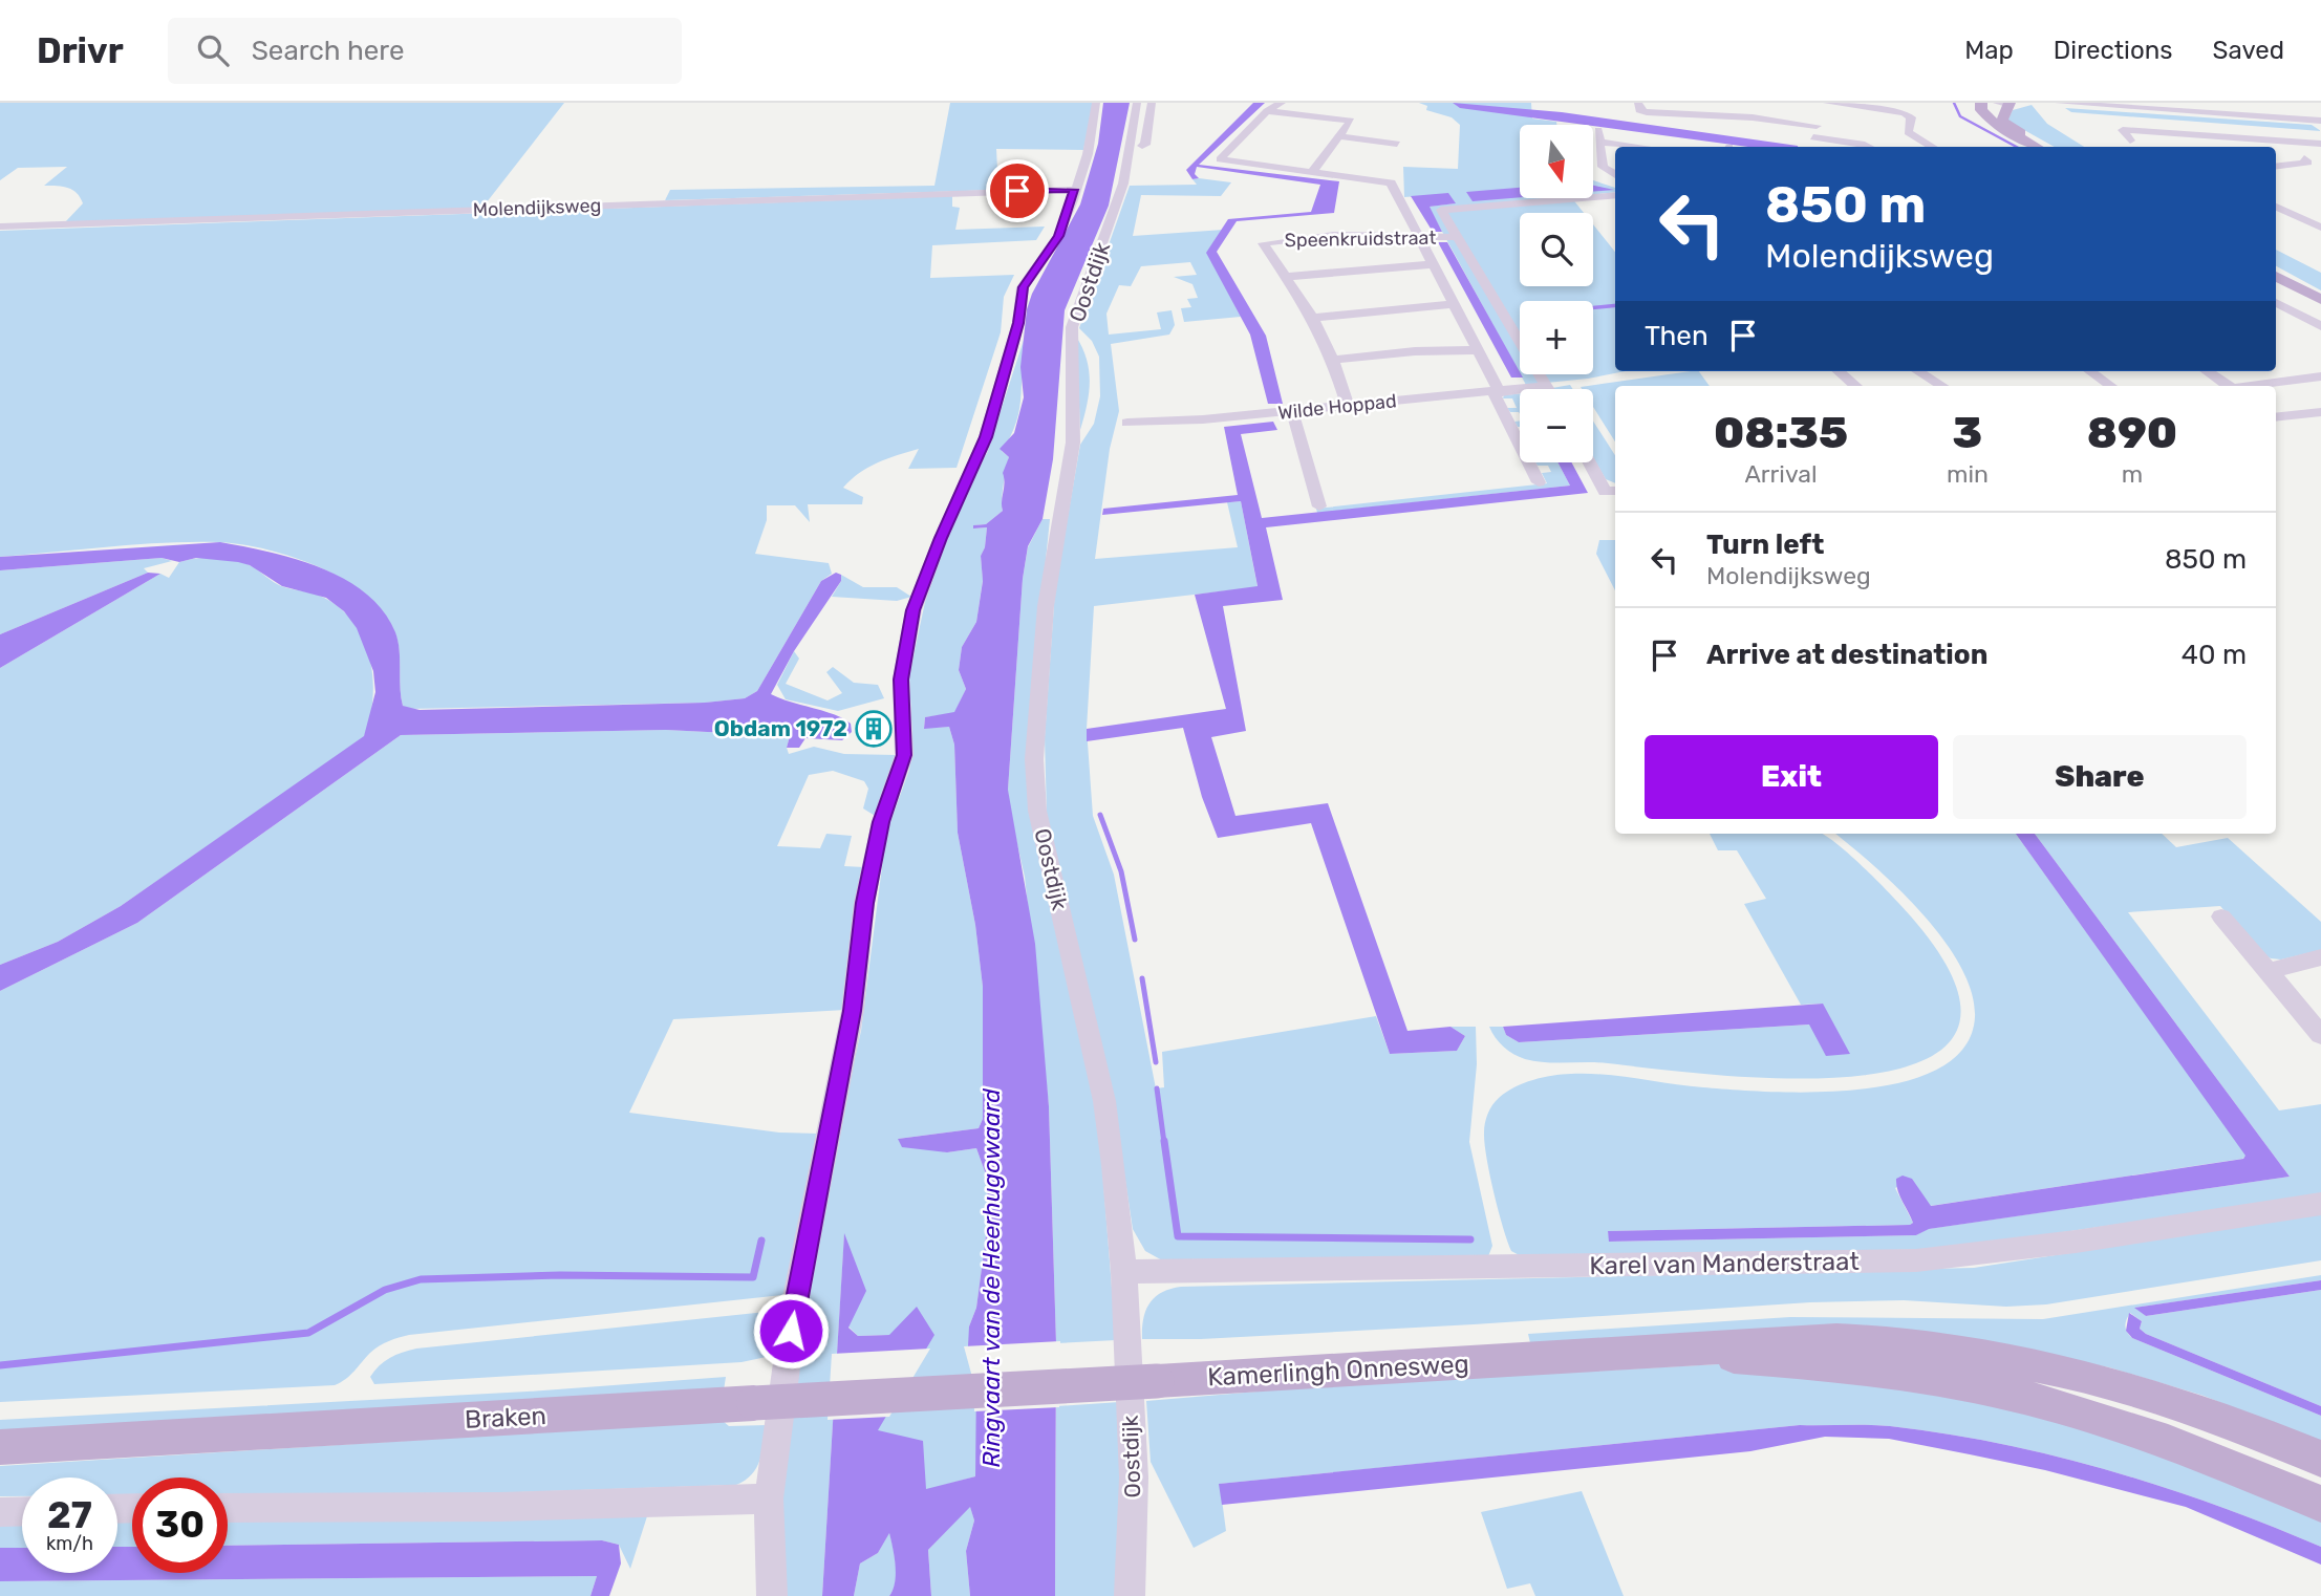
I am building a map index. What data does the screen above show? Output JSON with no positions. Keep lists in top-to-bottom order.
{
  "streets": {
    "main road": ["Kamerlingh Onnesweg", "Braken"],
    "street": [
      "Molendijksweg",
      "Speenkruidstraat",
      "Oostdijk",
      "Wilde Hoppad",
      "Karel van Manderstraat"
    ]
  },
  "crossings": [
    ["Oostdijk", "Karel van Manderstraat"],
    ["Kamerlingh Onnesweg", "Braken"]
  ],
  "water": ["Ringvaart van de Heerhugowaard"],
  "places": {
    "building": ["Obdam 1972"]
  },
  "north": "bottom",
  "page": {
    "header": "Drivr",
    "search": "Search here",
    "nav": ["Map", "Directions", "Saved"],
    "map_buttons": ["+", "−"],
    "turn": ["850 m", "Molendijksweg"],
    "then": "Then",
    "eta": [
      "08:35",
      "Arrival",
      "3",
      "min",
      "890",
      "m"
    ],
    "list": [
      {
        "name": "Turn left",
        "note": "Molendijksweg",
        "value": "850 m"
      },
      {
        "name": "Arrive at destination",
        "value": "40 m"
      }
    ],
    "buttons": ["Exit", "Share"],
    "speed": "27 km/h",
    "limit": "30"
  }
}
